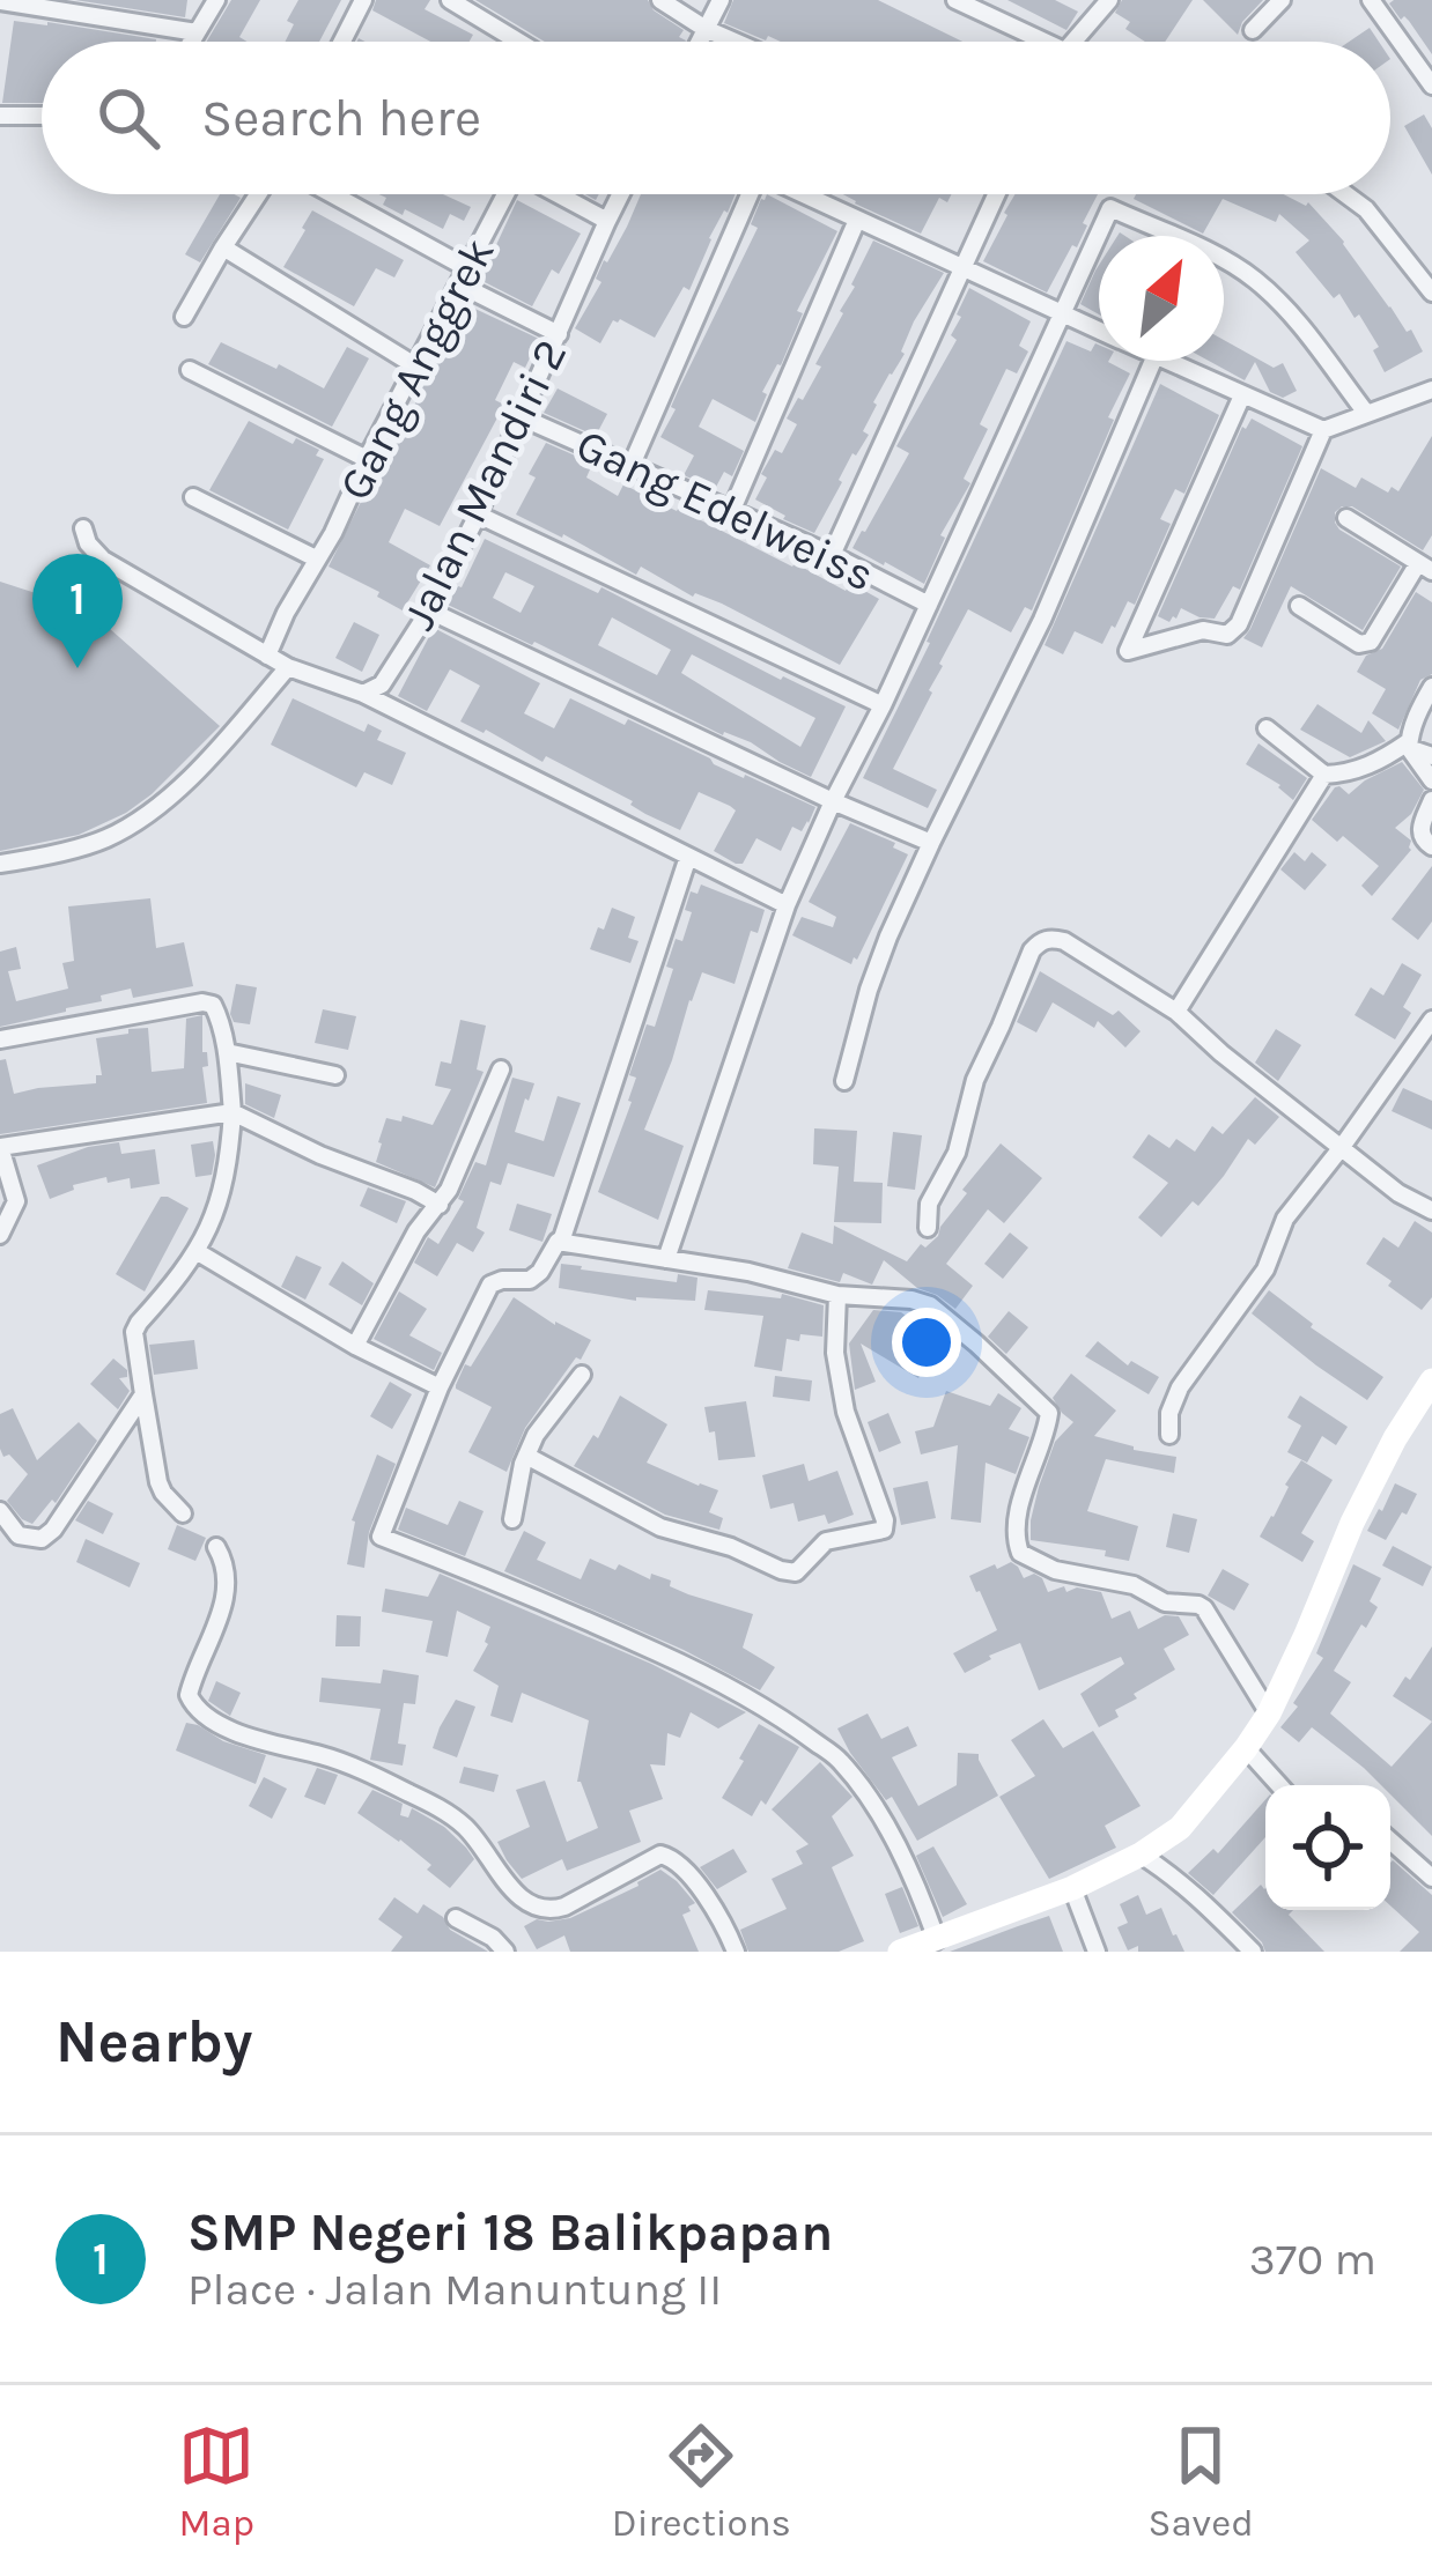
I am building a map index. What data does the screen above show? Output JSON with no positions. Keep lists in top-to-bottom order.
{
  "streets": {
    "street": ["Gang Anggrek", "Jalan Mandiri 2", "Gang Edelweiss"]
  },
  "crossings": [
    ["Gang Anggrek", "Jalan Mandiri 2"],
    ["Jalan Mandiri 2", "Gang Edelweiss"]
  ],
  "north": "top right",
  "page": {
    "search": "Search here",
    "pins": "1",
    "heading": "Nearby",
    "list": [
      {
        "mark": "1",
        "name": "SMP Negeri 18 Balikpapan",
        "note": "Place · Jalan Manuntung II",
        "value": "370 m"
      }
    ],
    "nav": ["Map", "Directions", "Saved"]
  }
}
